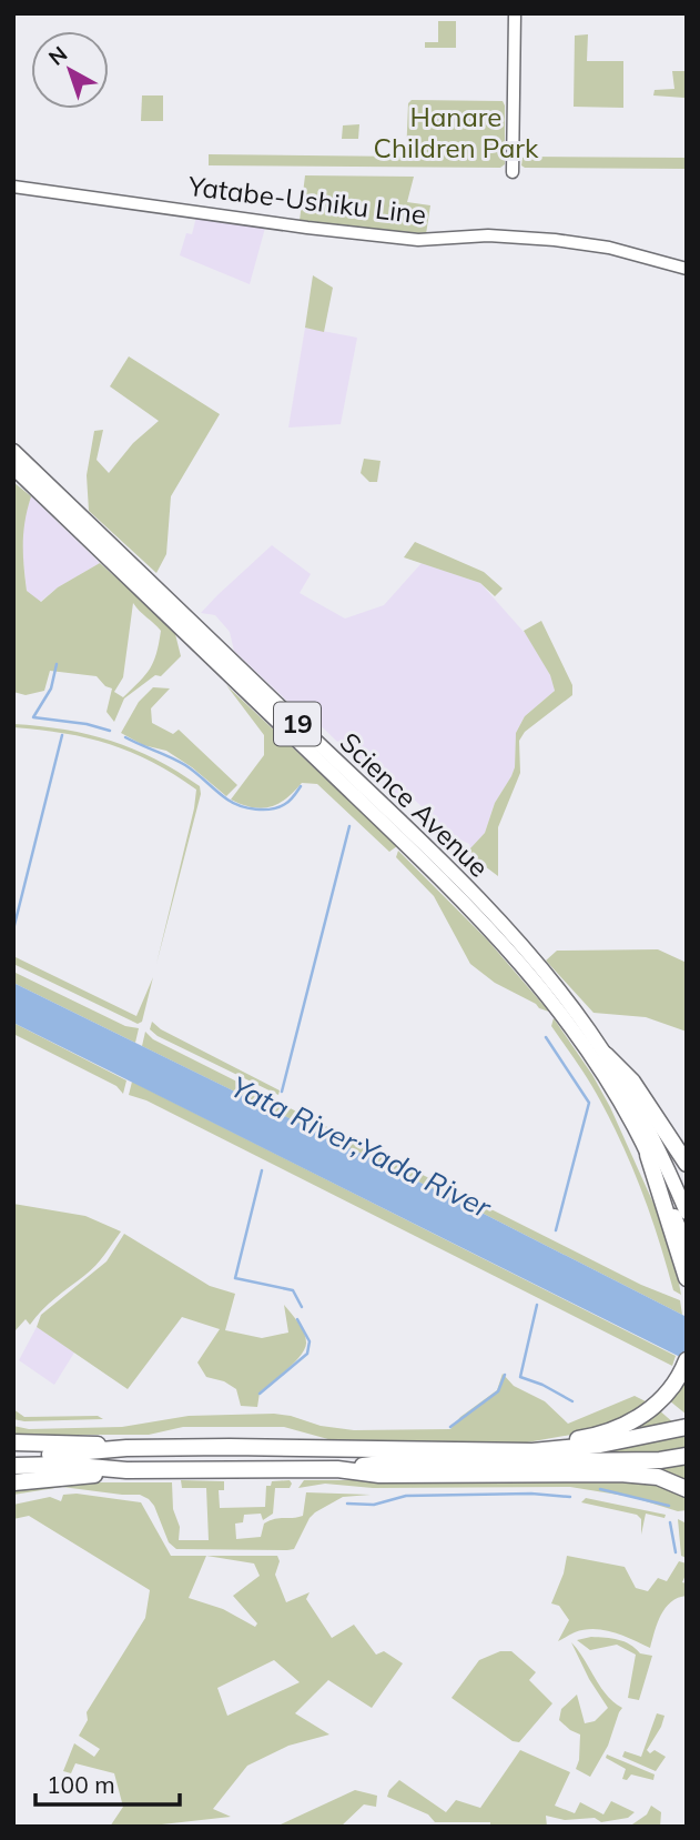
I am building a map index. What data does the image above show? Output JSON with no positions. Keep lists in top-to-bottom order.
{
  "streets": {
    "main road": ["Yatabe-Ushiku Line", "19", "Science Avenue"]
  },
  "crossings": [
    ["19", "Science Avenue"]
  ],
  "water": ["Yata River;Yada River"],
  "parks": ["Hanare Children Park"],
  "scale_bar": "100 m",
  "north": "top left"
}
